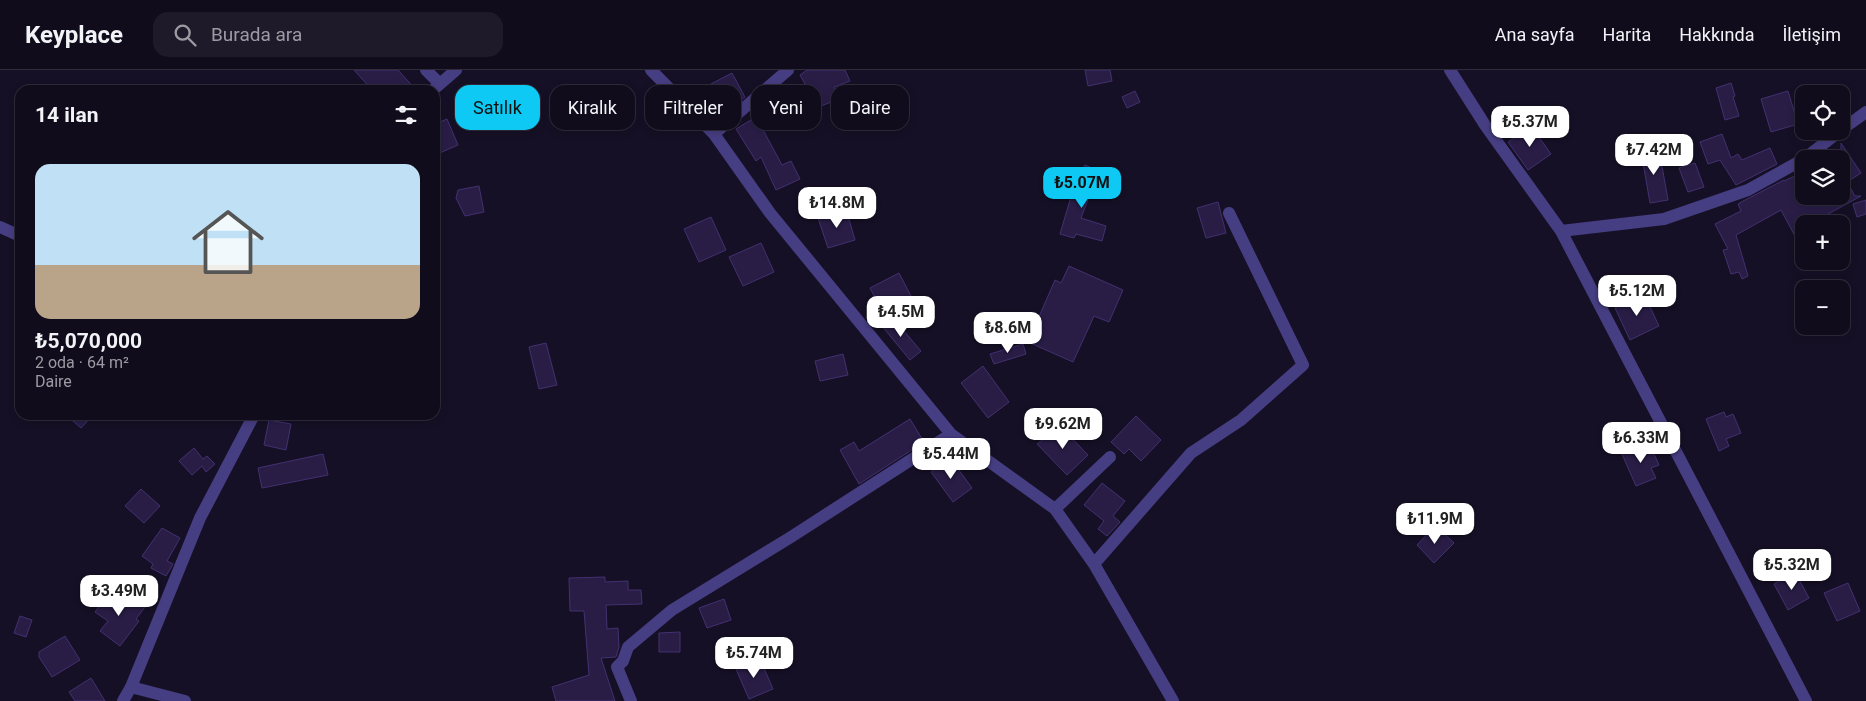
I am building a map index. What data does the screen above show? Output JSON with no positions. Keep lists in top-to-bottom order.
{
  "page": {
    "header": "Keyplace",
    "search": "Burada ara",
    "nav": [
      "Ana sayfa",
      "Harita",
      "Hakkında",
      "İletişim"
    ],
    "map_buttons": ["+", "−"],
    "chip": [
      "Satılık",
      "Kiralık",
      "Filtreler",
      "Yeni",
      "Daire"
    ],
    "heading": "14 ilan",
    "price": [
      "₺5.37M",
      "₺7.42M",
      "₺5.07M",
      "₺14.8M",
      "₺5.12M",
      "₺4.5M",
      "₺8.6M",
      "₺9.62M",
      "₺6.33M",
      "₺5.44M",
      "₺11.9M",
      "₺5.32M",
      "₺3.49M",
      "₺5.74M"
    ],
    "list": [
      {
        "name": "₺5,070,000",
        "note": "2 oda · 64 m² · Daire"
      }
    ]
  }
}
